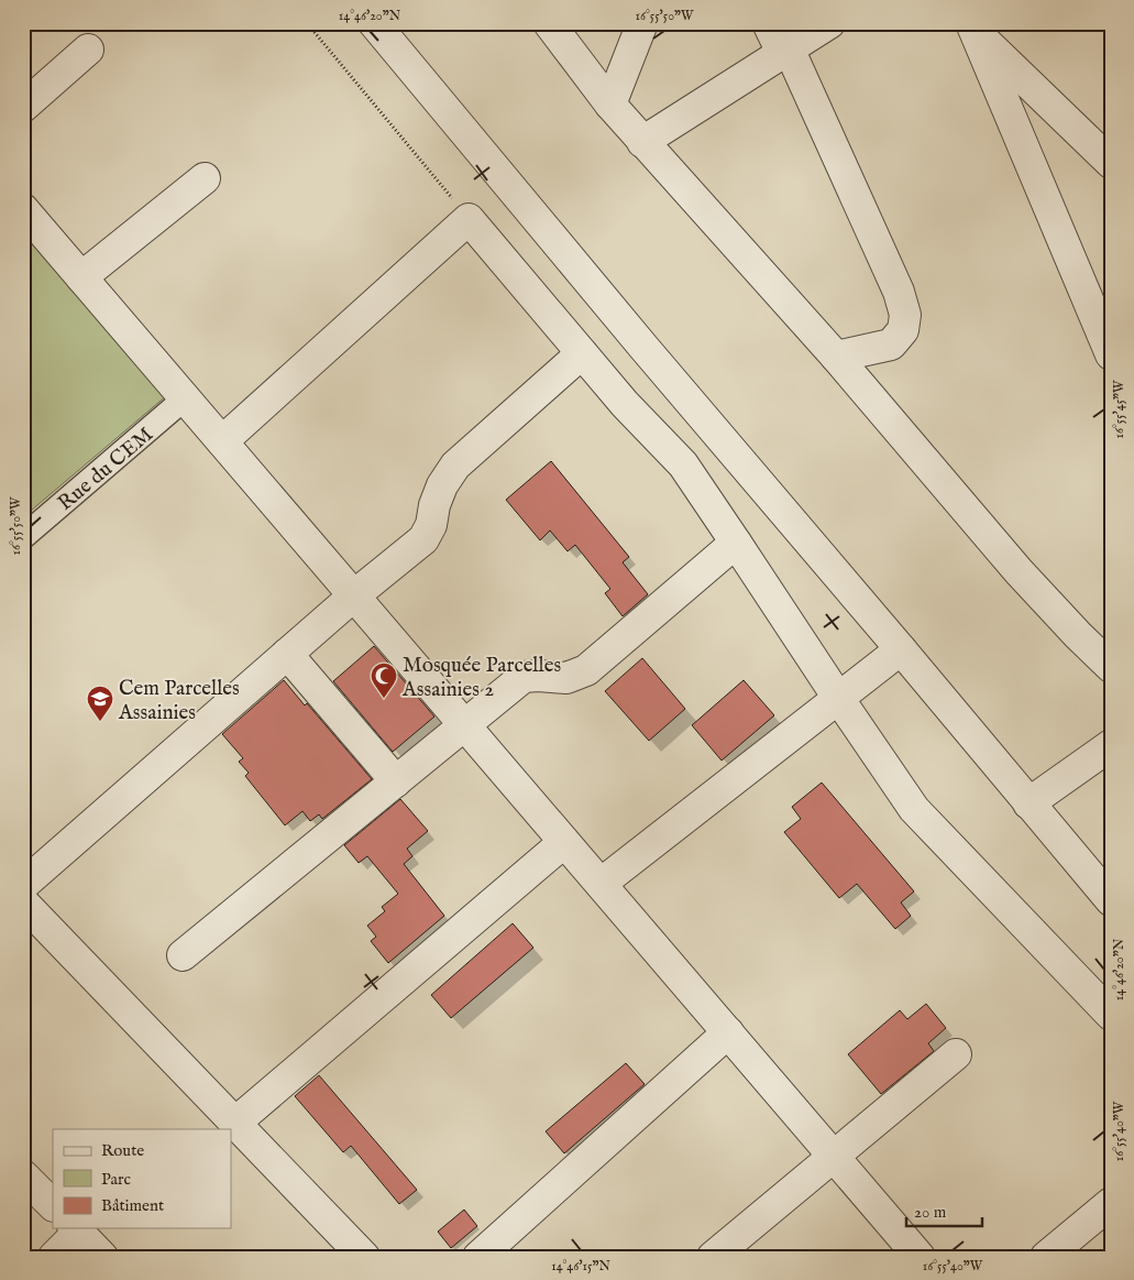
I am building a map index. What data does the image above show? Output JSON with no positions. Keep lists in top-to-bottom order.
{
  "streets": {
    "street": ["Rue du CEM"]
  },
  "places": {
    "mosque": ["Mosquée Parcelles Assainies 2"],
    "school or university": ["Cem Parcelles Assainies"]
  },
  "legend": ["Route", "Parc", "Bâtiment"],
  "scale_bar": "20 m",
  "coordinates": [
    "14°46'20\"N",
    "16°55'50\"W",
    "16°55'45\"W",
    "16°55'40\"W",
    "14°46'15\"N"
  ]
}
